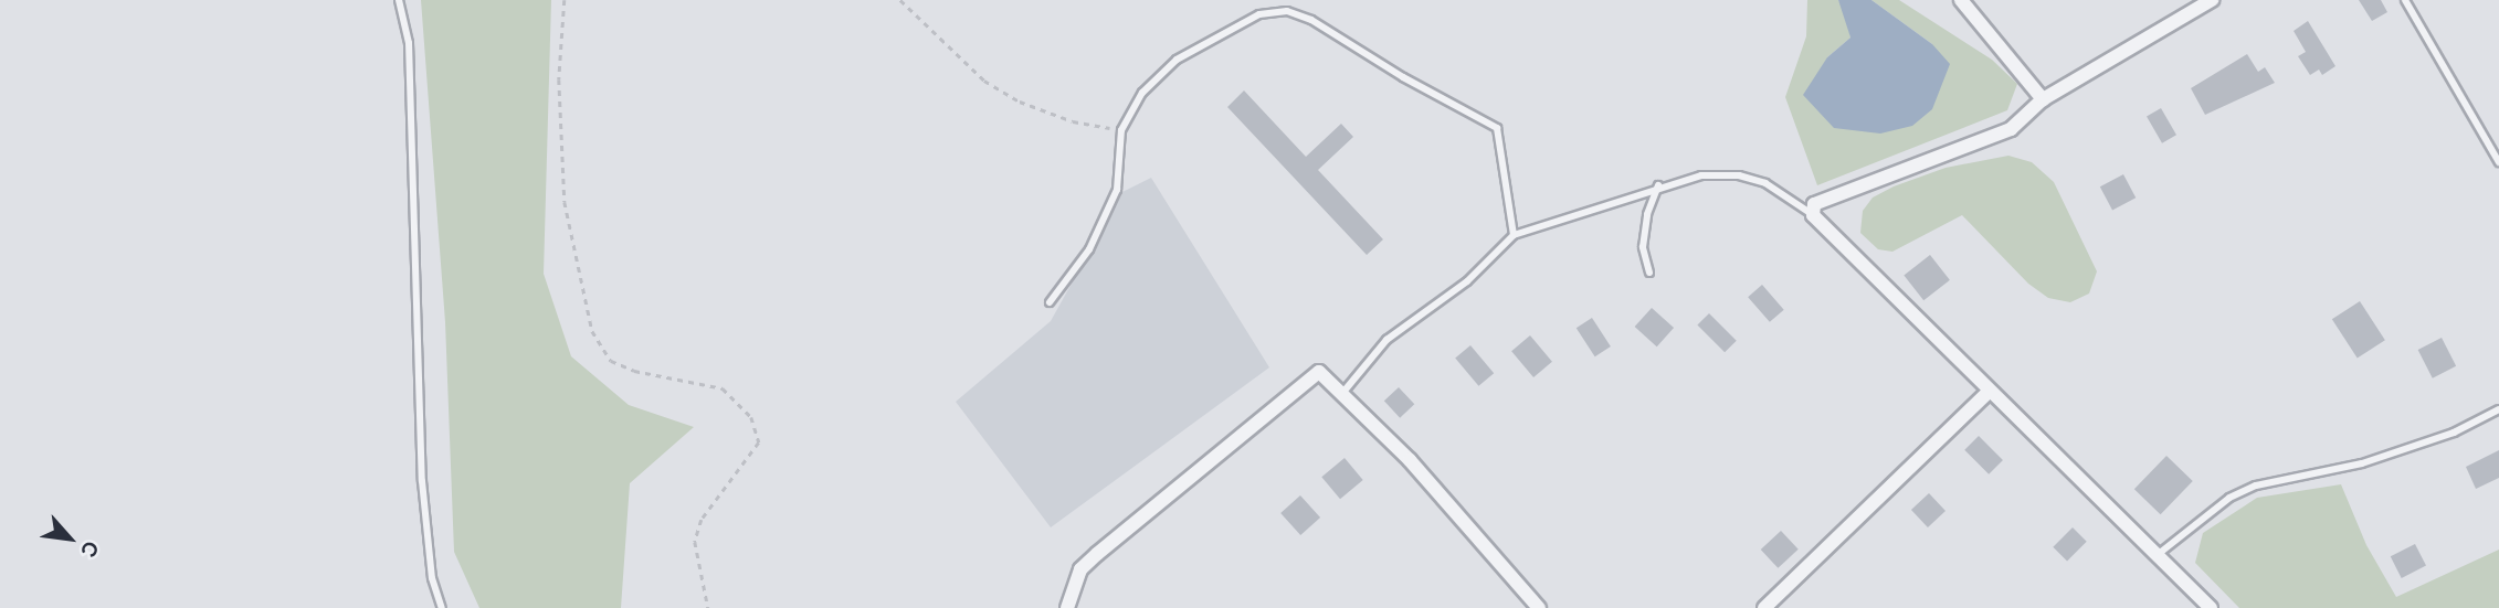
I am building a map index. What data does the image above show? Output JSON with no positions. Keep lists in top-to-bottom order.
{
  "north": "bottom right"
}
